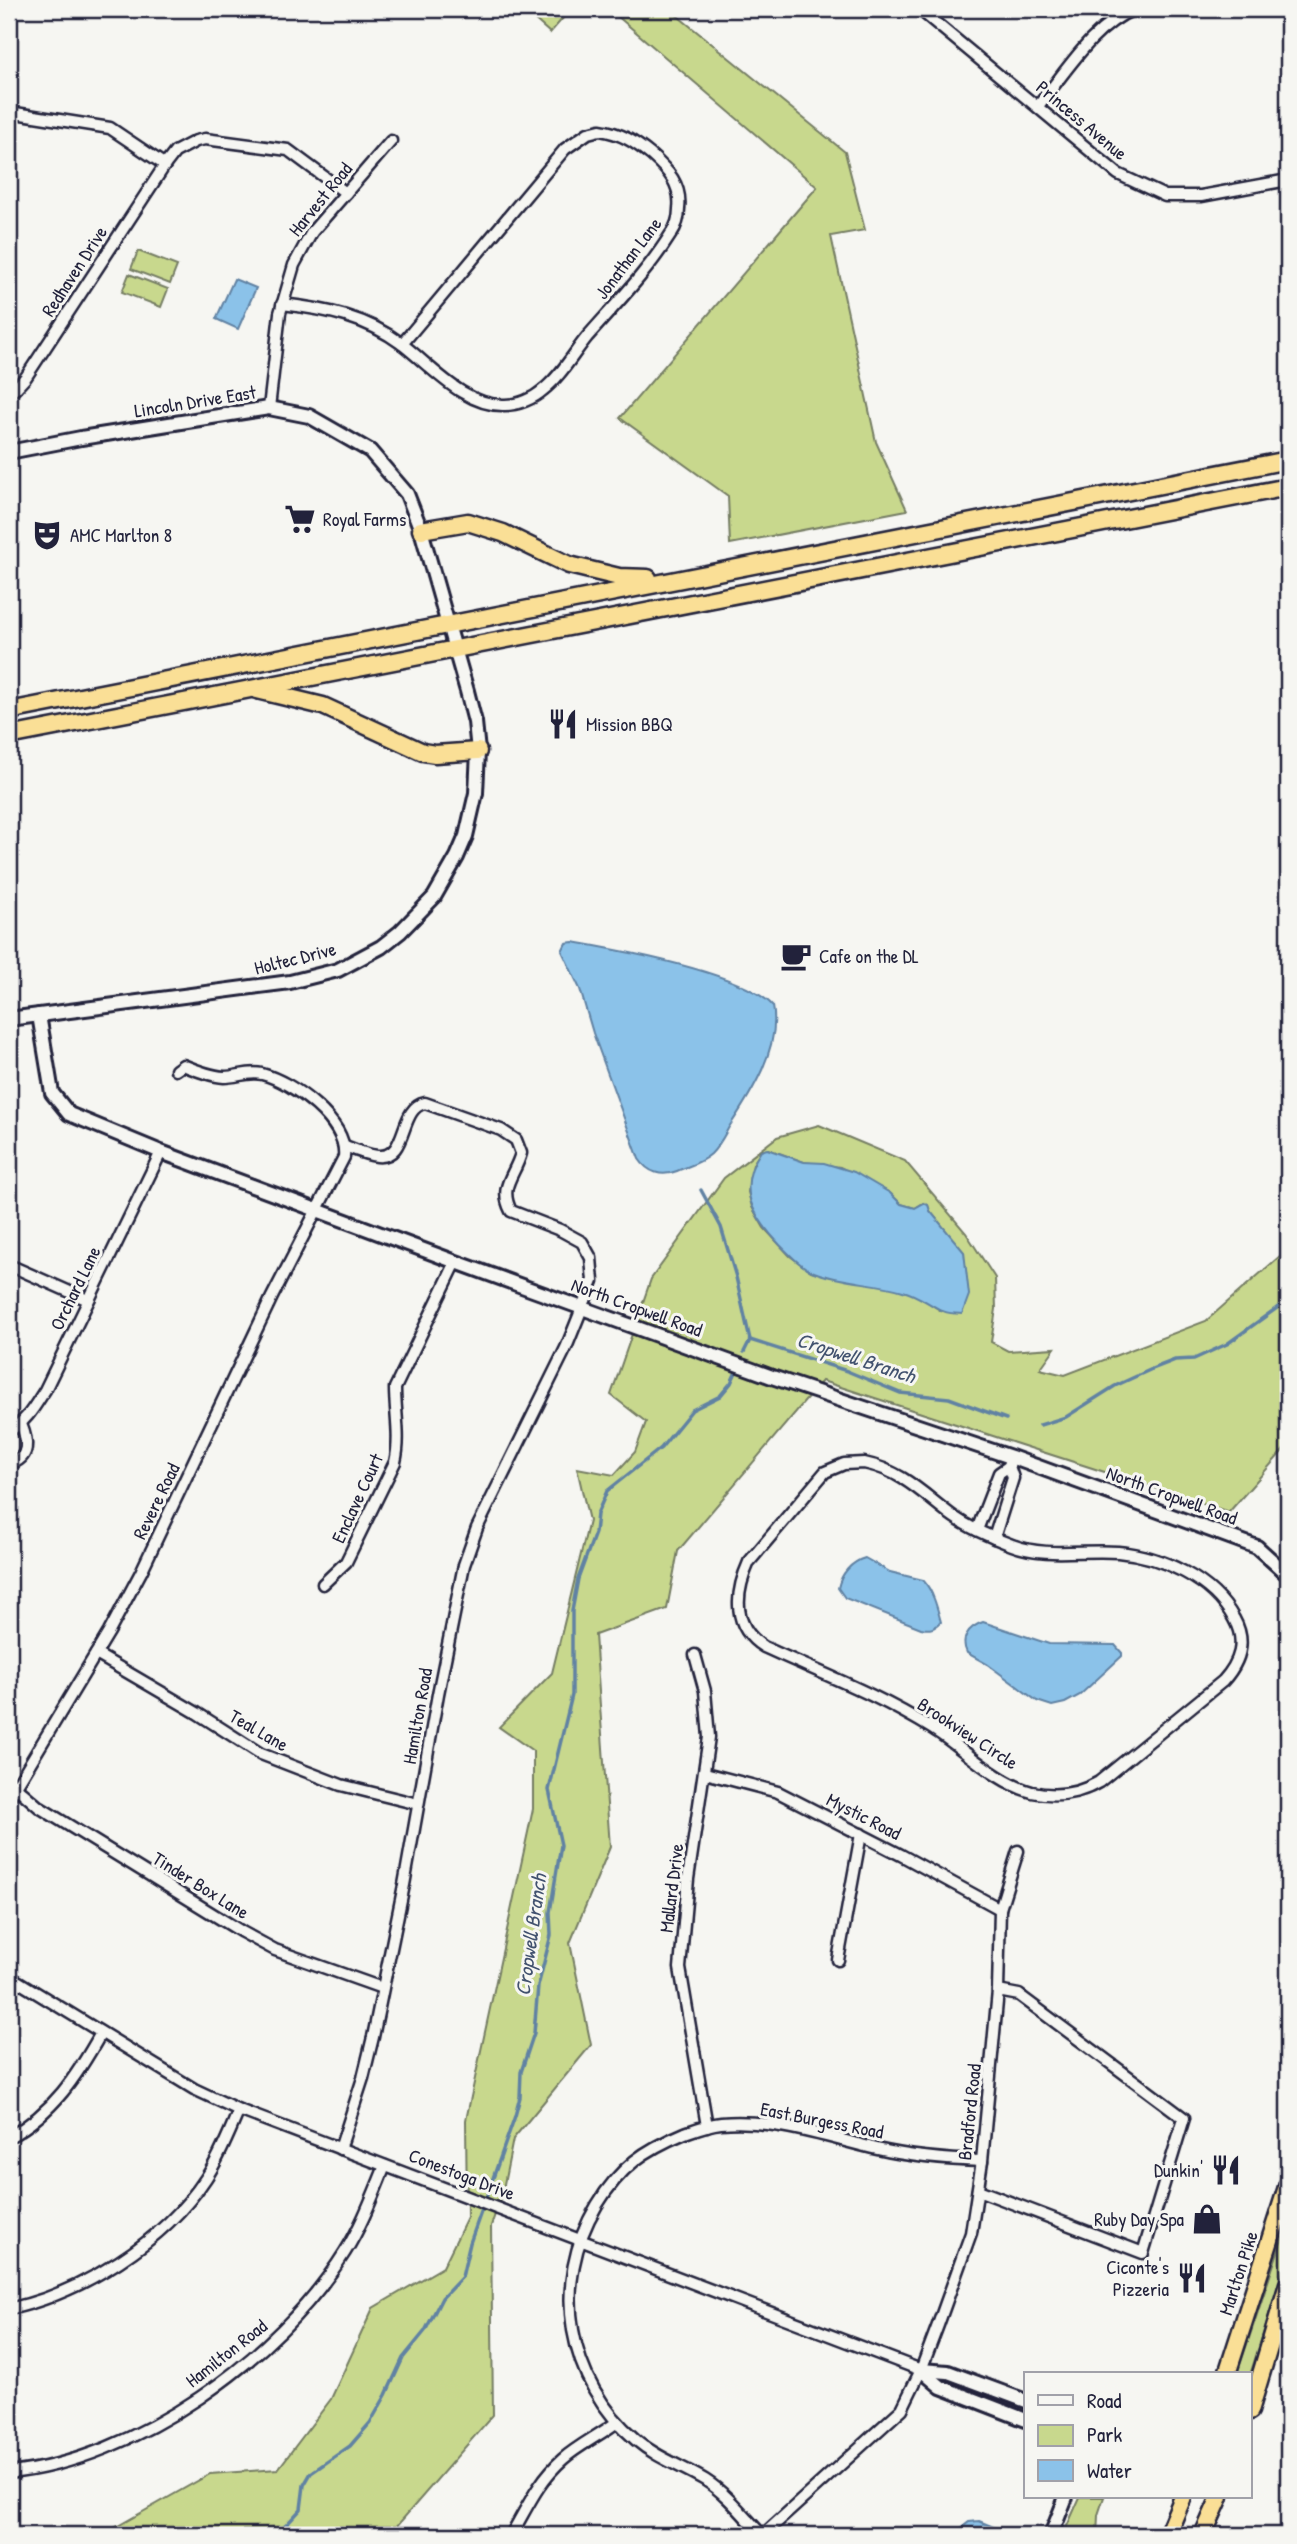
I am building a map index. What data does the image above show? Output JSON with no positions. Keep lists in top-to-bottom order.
{
  "streets": {
    "highway": ["Marlton Pike"],
    "street": [
      "Princess Avenue",
      "Harvest Road",
      "Jonathan Lane",
      "Redhaven Drive",
      "Lincoln Drive East",
      "Holtec Drive",
      "Orchard Lane",
      "North Cropwell Road",
      "Enclave Court",
      "Revere Road",
      "Hamilton Road",
      "Teal Lane",
      "Brookview Circle",
      "Mystic Road",
      "Tinder Box Lane",
      "Mallard Drive",
      "Bradford Road",
      "East Burgess Road",
      "Conestoga Drive"
    ]
  },
  "crossings": [
    ["Harvest Road", "Jonathan Lane"],
    ["Harvest Road", "Redhaven Drive"],
    ["Harvest Road", "Lincoln Drive East"],
    ["Lincoln Drive East", "Holtec Drive"],
    ["Holtec Drive", "North Cropwell Road"],
    ["Orchard Lane", "North Cropwell Road"],
    ["North Cropwell Road", "Enclave Court"],
    ["North Cropwell Road", "Revere Road"],
    ["North Cropwell Road", "Hamilton Road"],
    ["Revere Road", "Hamilton Road"],
    ["Revere Road", "Teal Lane"],
    ["Revere Road", "Tinder Box Lane"],
    ["Hamilton Road", "Teal Lane"],
    ["Hamilton Road", "Tinder Box Lane"],
    ["Hamilton Road", "Conestoga Drive"],
    ["Mystic Road", "Mallard Drive"],
    ["Mystic Road", "Bradford Road"],
    ["Mallard Drive", "East Burgess Road"],
    ["Bradford Road", "East Burgess Road"],
    ["Bradford Road", "Conestoga Drive"],
    ["East Burgess Road", "Conestoga Drive"]
  ],
  "water": ["Cropwell Branch"],
  "places": {
    "supermarket": ["Royal Farms"],
    "theatre": ["AMC Marlton 8"],
    "restaurant": ["Mission BBQ", "Dunkin'", "Ciconte's Pizzeria"],
    "cafe": ["Cafe on the DL"],
    "shop": ["Ruby Day Spa"]
  },
  "legend": ["Road", "Park", "Water"]
}
